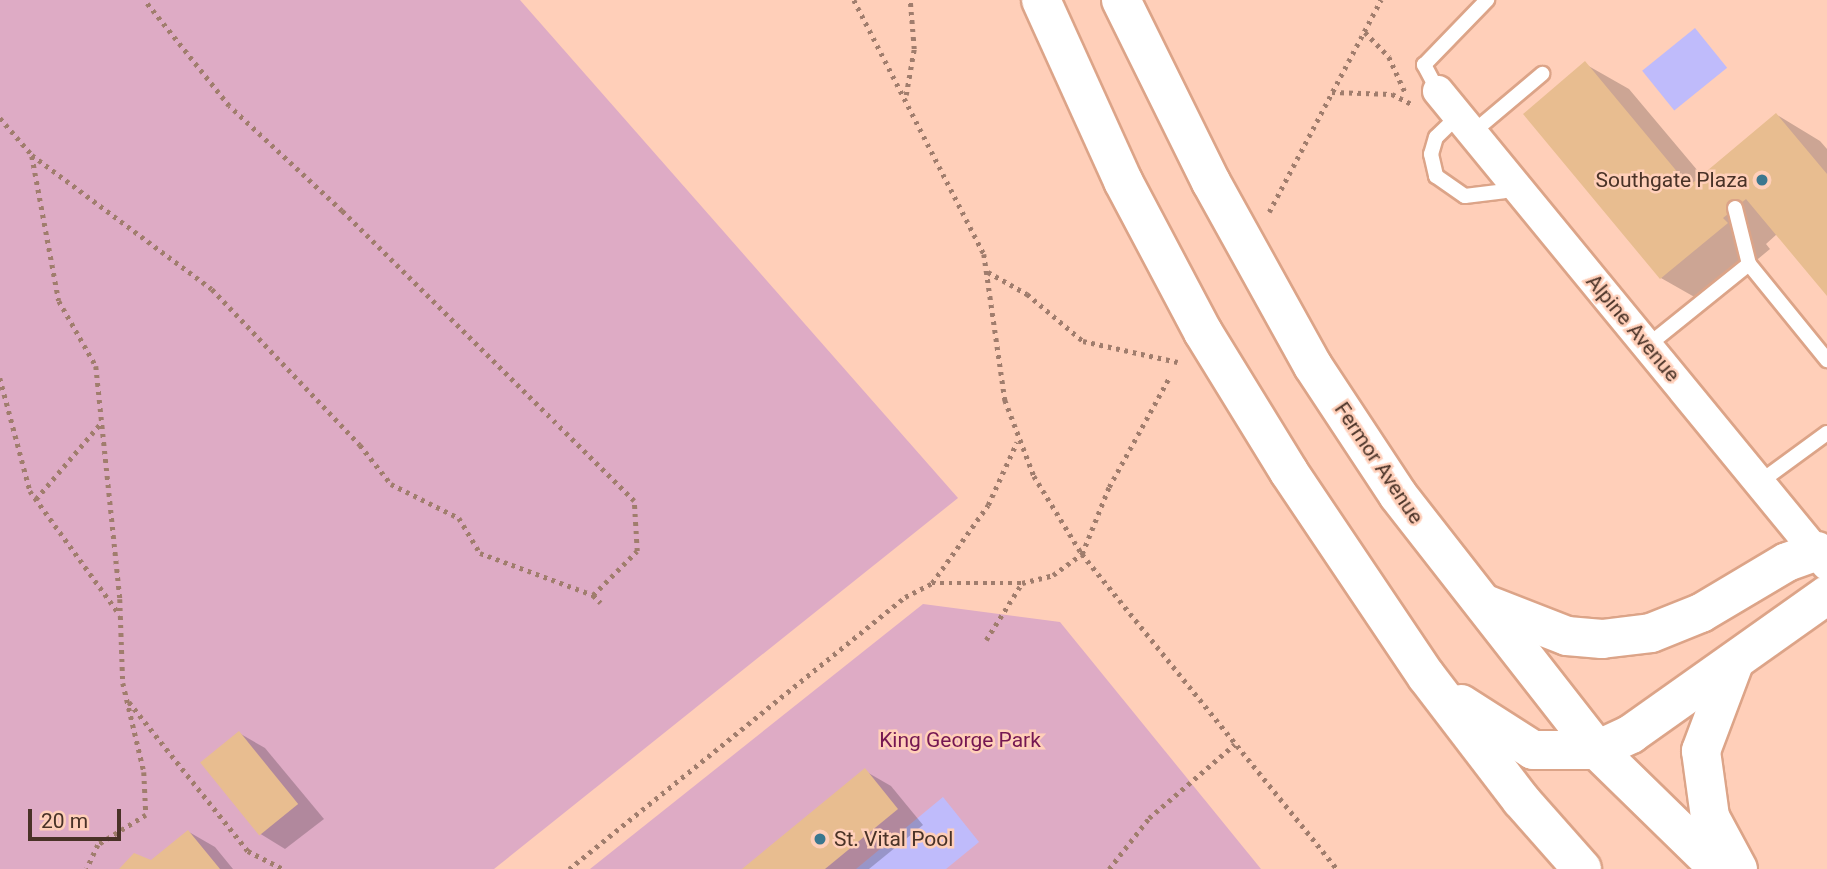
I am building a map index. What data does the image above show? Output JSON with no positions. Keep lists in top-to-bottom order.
{
  "streets": {
    "highway": ["Fermor Avenue"],
    "street": ["Alpine Avenue"]
  },
  "parks": ["King George Park"],
  "places": ["Southgate Plaza", "St. Vital Pool"],
  "scale_bar": "20 m"
}
